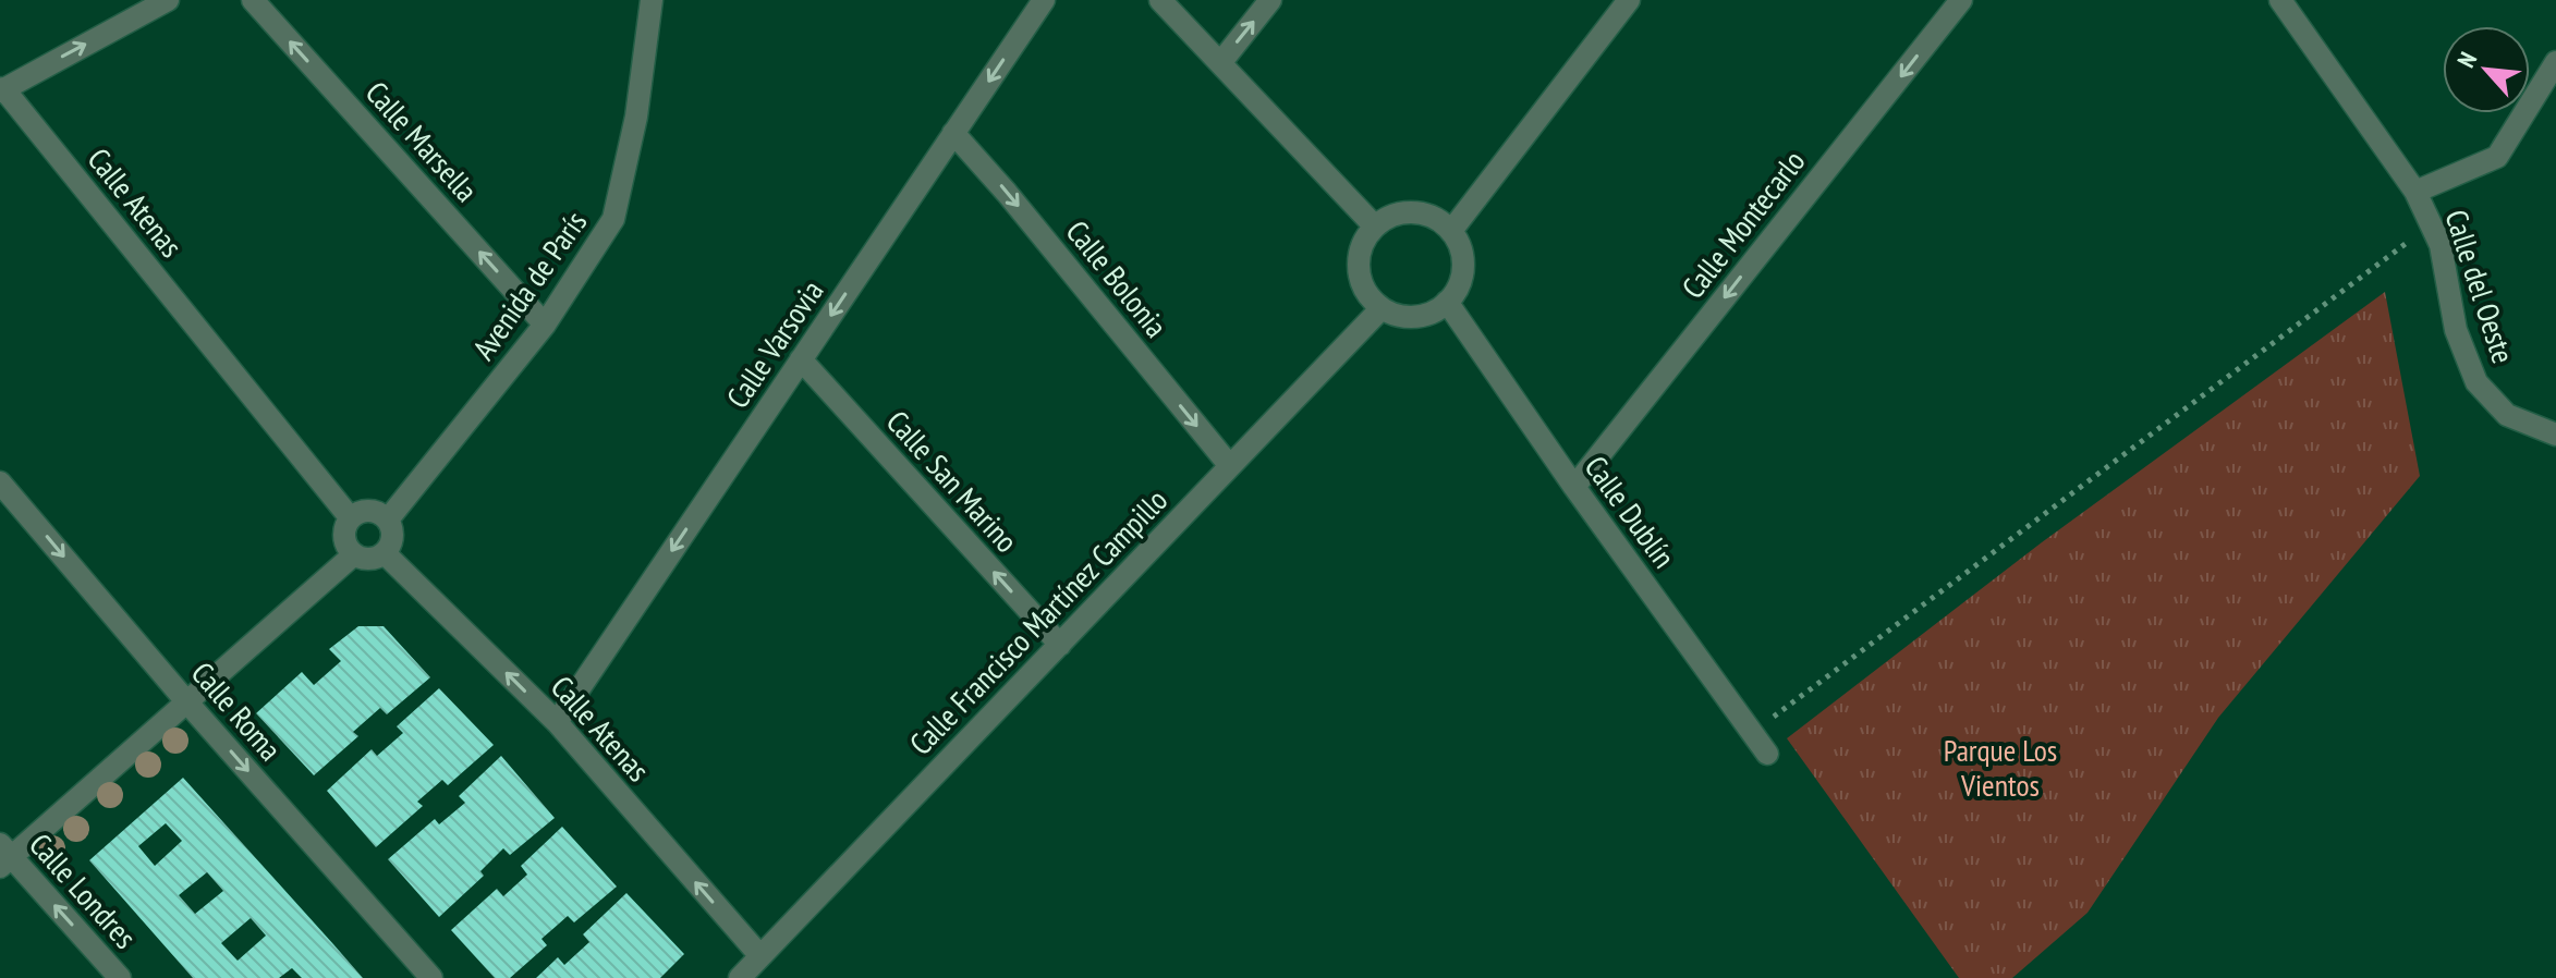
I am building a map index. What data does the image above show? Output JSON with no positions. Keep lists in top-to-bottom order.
{
  "streets": {
    "street": [
      "Calle Marsella",
      "Calle Atenas",
      "Calle Montecarlo",
      "Calle Bolonia",
      "Avenida de París",
      "Calle del Oeste",
      "Calle Varsovia",
      "Calle San Marino",
      "Calle Dublín",
      "Calle Francisco Martínez Campillo",
      "Calle Roma",
      "Calle Londres"
    ]
  },
  "crossings": [
    ["Calle Marsella", "Avenida de París"],
    ["Calle Atenas", "Avenida de París"],
    ["Calle Atenas", "Calle Varsovia"],
    ["Calle Atenas", "Calle Francisco Martínez Campillo"],
    ["Calle Montecarlo", "Calle Dublín"],
    ["Calle Bolonia", "Calle Varsovia"],
    ["Calle Bolonia", "Calle Francisco Martínez Campillo"],
    ["Calle Varsovia", "Calle San Marino"],
    ["Calle San Marino", "Calle Francisco Martínez Campillo"],
    ["Calle Dublín", "Calle Francisco Martínez Campillo"]
  ],
  "one_way": [
    "Calle Marsella",
    "Calle Atenas",
    "Calle Montecarlo",
    "Calle Bolonia",
    "Calle Varsovia",
    "Calle San Marino",
    "Calle Roma",
    "Calle Londres"
  ],
  "parks": ["Parque Los Vientos"],
  "north": "top left"
}
